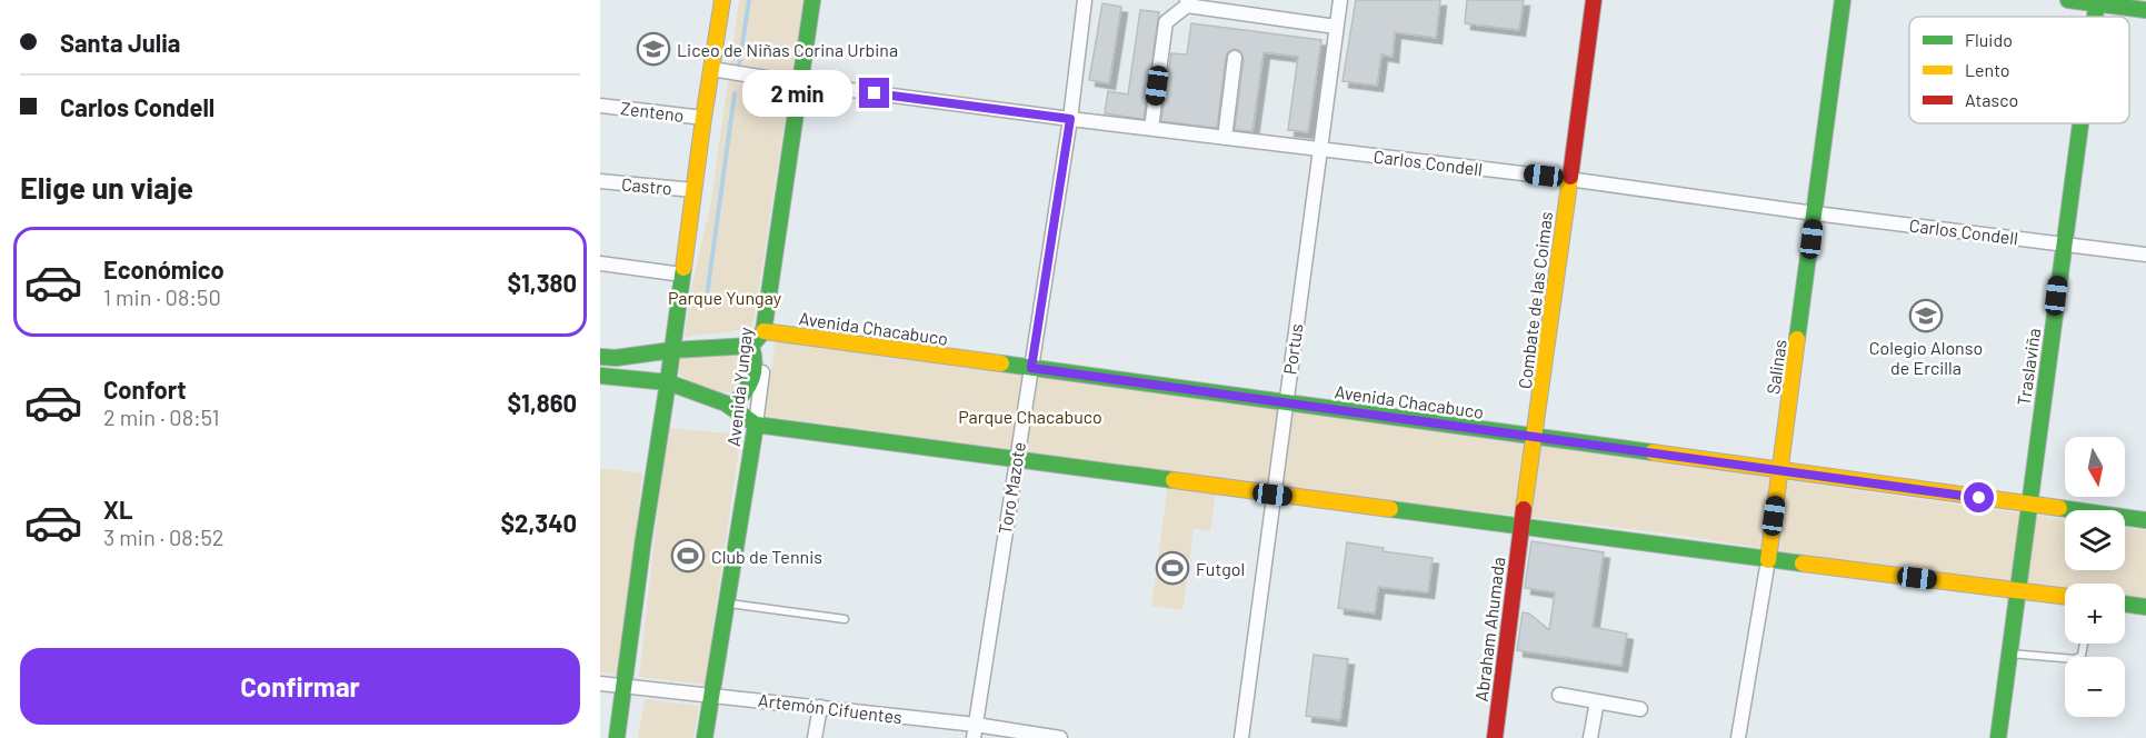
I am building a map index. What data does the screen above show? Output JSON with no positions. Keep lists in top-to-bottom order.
{
  "streets": {
    "main road": [
      "Combate de las Coimas",
      "Avenida Chacabuco",
      "Salinas",
      "Traslaviña",
      "Avenida Yungay",
      "Abraham Ahumada"
    ],
    "street": [
      "Zenteno",
      "Carlos Condell",
      "Castro",
      "Portus",
      "Toro Mazote",
      "Artemón Cifuentes"
    ]
  },
  "crossings": [
    ["Carlos Condell", "Combate de las Coimas"],
    ["Carlos Condell", "Portus"],
    ["Carlos Condell", "Salinas"],
    ["Carlos Condell", "Traslaviña"],
    ["Carlos Condell", "Avenida Yungay"],
    ["Carlos Condell", "Toro Mazote"],
    ["Combate de las Coimas", "Avenida Chacabuco"],
    ["Combate de las Coimas", "Abraham Ahumada"],
    ["Avenida Chacabuco", "Portus"],
    ["Avenida Chacabuco", "Salinas"],
    ["Avenida Chacabuco", "Traslaviña"],
    ["Avenida Chacabuco", "Avenida Yungay"],
    ["Avenida Chacabuco", "Toro Mazote"],
    ["Avenida Yungay", "Artemón Cifuentes"],
    ["Toro Mazote", "Artemón Cifuentes"]
  ],
  "parks": ["Parque Yungay", "Parque Chacabuco"],
  "places": {
    "school or university": ["Liceo de Niñas Corina Urbina", "Colegio Alonso de Ercilla"],
    "sports": ["Club de Tennis", "Futgol"]
  },
  "legend": ["Fluido", "Lento", "Atasco"],
  "north": "bottom",
  "page": {
    "banner": ["Santa Julia", "Carlos Condell"],
    "bubble": "2 min",
    "heading": "Elige un viaje",
    "list": [
      {
        "name": "Económico",
        "note": "1 min · 08:50",
        "value": "$1,380"
      },
      {
        "name": "Confort",
        "note": "2 min · 08:51",
        "value": "$1,860"
      },
      {
        "name": "XL",
        "note": "3 min · 08:52",
        "value": "$2,340"
      }
    ],
    "map_buttons": ["+", "−"],
    "buttons": "Confirmar"
  }
}
